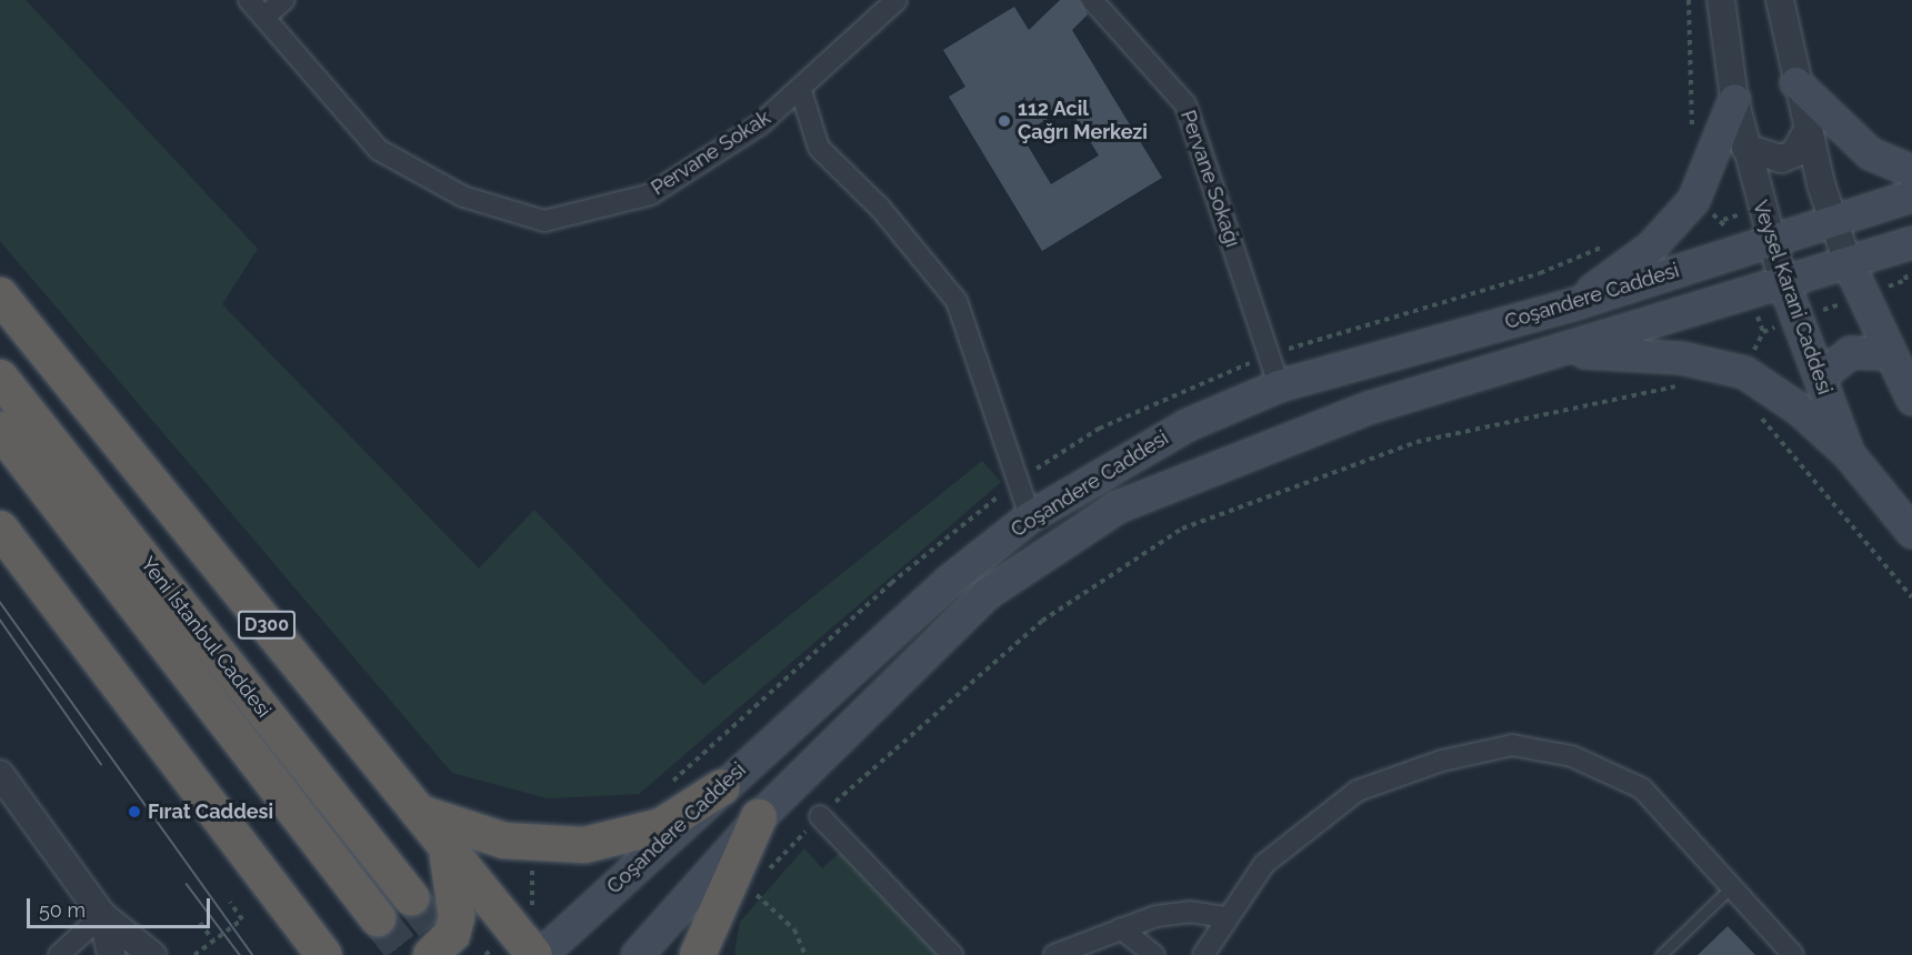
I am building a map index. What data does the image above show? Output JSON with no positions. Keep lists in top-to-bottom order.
{
  "streets": {
    "highway": ["D300", "Yeni İstanbul Caddesi"],
    "main road": ["Coşandere Caddesi", "Veysel Karani Caddesi"],
    "street": ["Pervane Sokak", "Pervane Sokağı"]
  },
  "crossings": [
    ["Pervane Sokağı", "Coşandere Caddesi"],
    ["Coşandere Caddesi", "Veysel Karani Caddesi"],
    ["Coşandere Caddesi", "D300"]
  ],
  "places": ["112 Acil Çağrı Merkezi", "Fırat Caddesi"],
  "scale_bar": "50 m"
}
